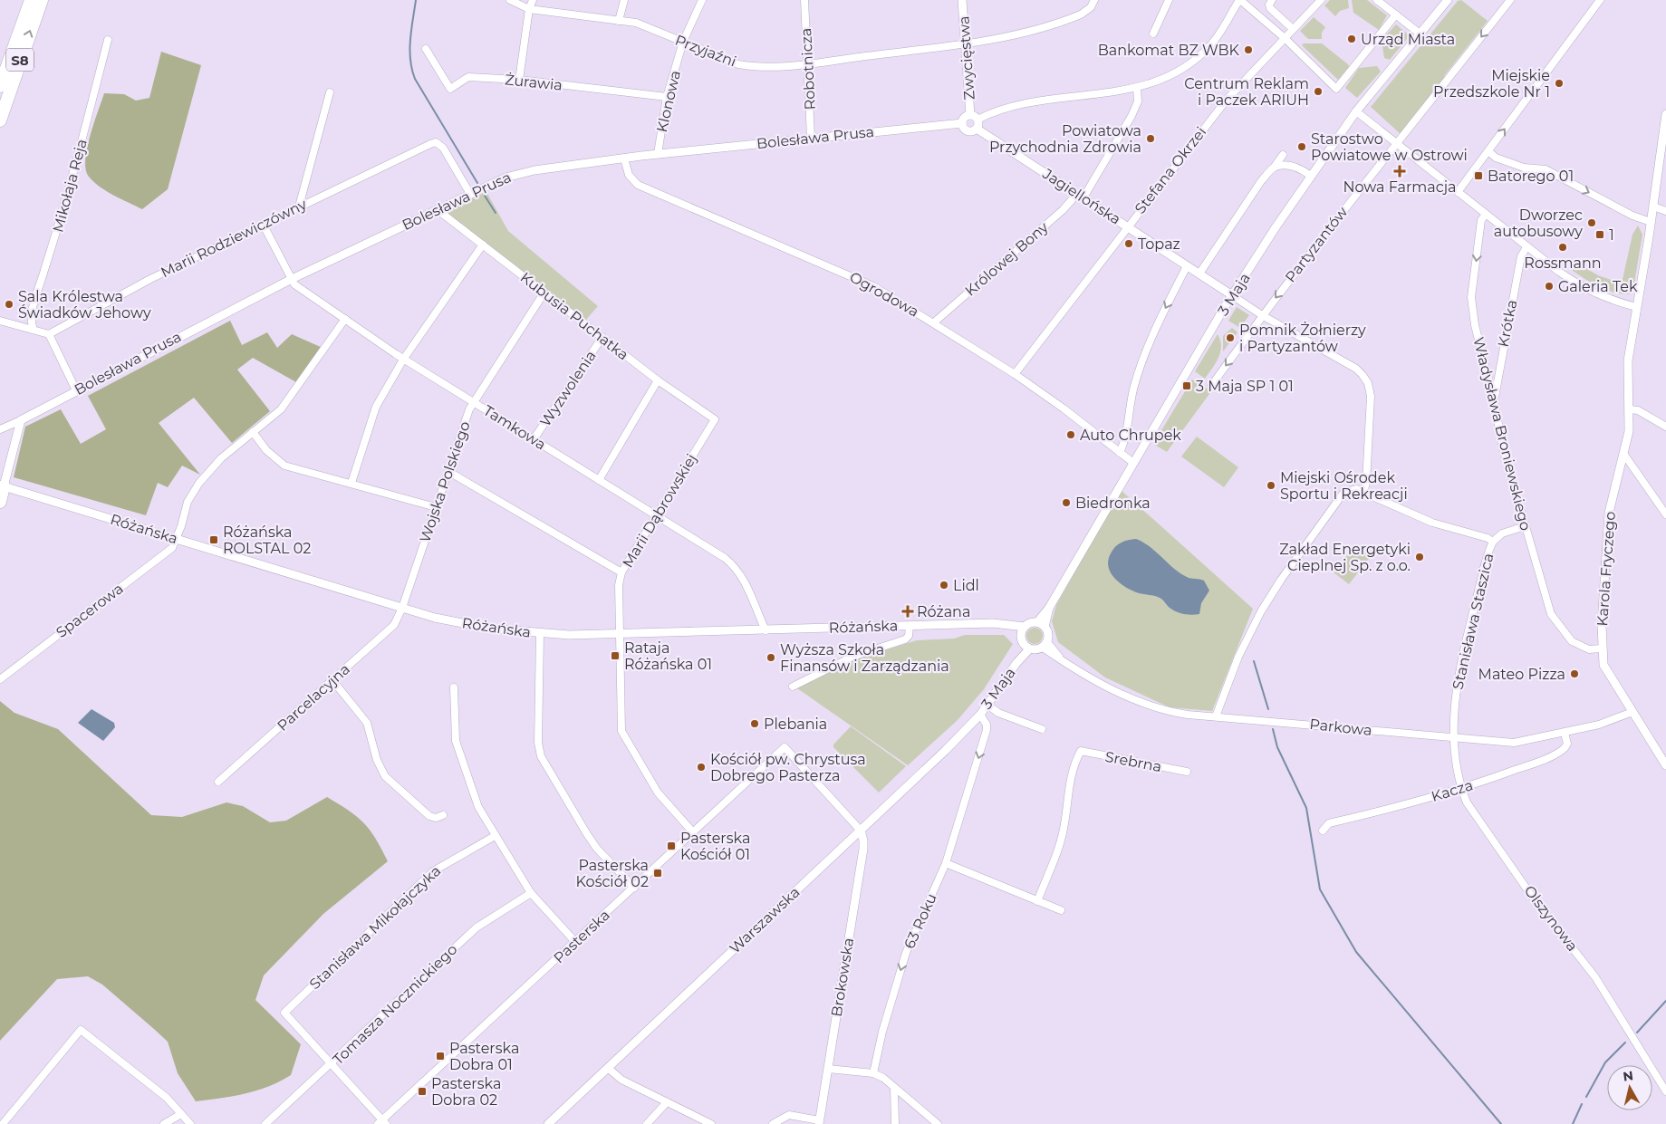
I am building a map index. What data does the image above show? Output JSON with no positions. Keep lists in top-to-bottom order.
{
  "streets": {
    "highway": ["S8"],
    "street": [
      "Przyjaźni",
      "Zwycięstwa",
      "Robotnicza",
      "Żurawia",
      "Klonowa",
      "Bolesława Prusa",
      "Stefana Okrzei",
      "Mikołaja Reja",
      "Jagiellońska",
      "Marii Rodziewiczówny",
      "Partyzantów",
      "Królowej Bony",
      "Ogrodowa",
      "3 Maja",
      "Kubusia Puchatka",
      "Krótka",
      "Wyzwolenia",
      "Tamkowa",
      "Władysława Broniewskiego",
      "Wojska Polskiego",
      "Marii Dąbrowskiej",
      "Różańska",
      "Karola Fryczego",
      "Spacerowa",
      "Stanisława Staszica",
      "Parcelacyjna",
      "Parkowa",
      "Srebrna",
      "Kacza",
      "Olszynowa",
      "Warszawska",
      "63 Roku",
      "Stanisława Mikołajczyka",
      "Pasterska",
      "Brokowska",
      "Tomasza Nocznickiego"
    ]
  },
  "crossings": [
    ["Przyjaźni", "Zwycięstwa"],
    ["Przyjaźni", "Robotnicza"],
    ["Przyjaźni", "Klonowa"],
    ["Zwycięstwa", "Jagiellońska"],
    ["Robotnicza", "Bolesława Prusa"],
    ["Żurawia", "Klonowa"],
    ["Klonowa", "Bolesława Prusa"],
    ["Bolesława Prusa", "Jagiellońska"],
    ["Bolesława Prusa", "Marii Rodziewiczówny"],
    ["Bolesława Prusa", "Ogrodowa"],
    ["Bolesława Prusa", "Kubusia Puchatka"],
    ["Bolesława Prusa", "Tamkowa"],
    ["Stefana Okrzei", "Jagiellońska"],
    ["Stefana Okrzei", "Ogrodowa"],
    ["Jagiellońska", "Królowej Bony"],
    ["Jagiellońska", "3 Maja"],
    ["Marii Rodziewiczówny", "Tamkowa"],
    ["Królowej Bony", "Ogrodowa"],
    ["Ogrodowa", "3 Maja"],
    ["3 Maja", "Różańska"],
    ["3 Maja", "Parkowa"],
    ["3 Maja", "Warszawska"],
    ["3 Maja", "63 Roku"],
    ["Kubusia Puchatka", "Wyzwolenia"],
    ["Kubusia Puchatka", "Wojska Polskiego"],
    ["Kubusia Puchatka", "Marii Dąbrowskiej"],
    ["Krótka", "Władysława Broniewskiego"],
    ["Wyzwolenia", "Tamkowa"],
    ["Tamkowa", "Wojska Polskiego"],
    ["Tamkowa", "Marii Dąbrowskiej"],
    ["Tamkowa", "Różańska"],
    ["Władysława Broniewskiego", "Karola Fryczego"],
    ["Władysława Broniewskiego", "Stanisława Staszica"],
    ["Wojska Polskiego", "Różańska"],
    ["Wojska Polskiego", "Parcelacyjna"],
    ["Marii Dąbrowskiej", "Różańska"],
    ["Marii Dąbrowskiej", "Pasterska"],
    ["Różańska", "Spacerowa"],
    ["Różańska", "Parcelacyjna"],
    ["Różańska", "Parkowa"],
    ["Stanisława Staszica", "Parkowa"],
    ["Stanisława Staszica", "Olszynowa"],
    ["Parkowa", "Kacza"],
    ["Parkowa", "Olszynowa"],
    ["Kacza", "Olszynowa"],
    ["Warszawska", "63 Roku"],
    ["Warszawska", "Pasterska"],
    ["Warszawska", "Brokowska"],
    ["Stanisława Mikołajczyka", "Tomasza Nocznickiego"],
    ["Pasterska", "Brokowska"]
  ],
  "one_way": ["Partyzantów", "Władysława Broniewskiego", "63 Roku"],
  "places": {
    "other": [
      "Urząd Miasta",
      "Bankomat BZ WBK",
      "Miejskie Przedszkole Nr 1",
      "Centrum Reklam i Paczek ARIUH",
      "Powiatowa Przychodnia Zdrowia",
      "Starostwo Powiatowe w Ostrowi",
      "Dworzec autobusowy",
      "Topaz",
      "Rossmann",
      "Galeria Tek",
      "Sala Królestwa Świadków Jehowy",
      "Pomnik Żołnierzy i Partyzantów",
      "Auto Chrupek",
      "Miejski Ośrodek Sportu i Rekreacji",
      "Biedronka",
      "Zakład Energetyki Cieplnej Sp. z o.o.",
      "Lidl",
      "Wyższa Szkoła Finansów i Zarządzania",
      "Mateo Pizza",
      "Plebania",
      "Kościół pw. Chrystusa Dobrego Pasterza"
    ],
    "health": ["Nowa Farmacja", "Różana"],
    "transit": [
      "Batorego 01",
      "1",
      "3 Maja SP 1 01",
      "Różańska ROLSTAL 02",
      "Rataja Różańska 01",
      "Pasterska Kościół 01",
      "Pasterska Kościół 02",
      "Pasterska Dobra 01",
      "Pasterska Dobra 02"
    ]
  },
  "north": "top"
}
